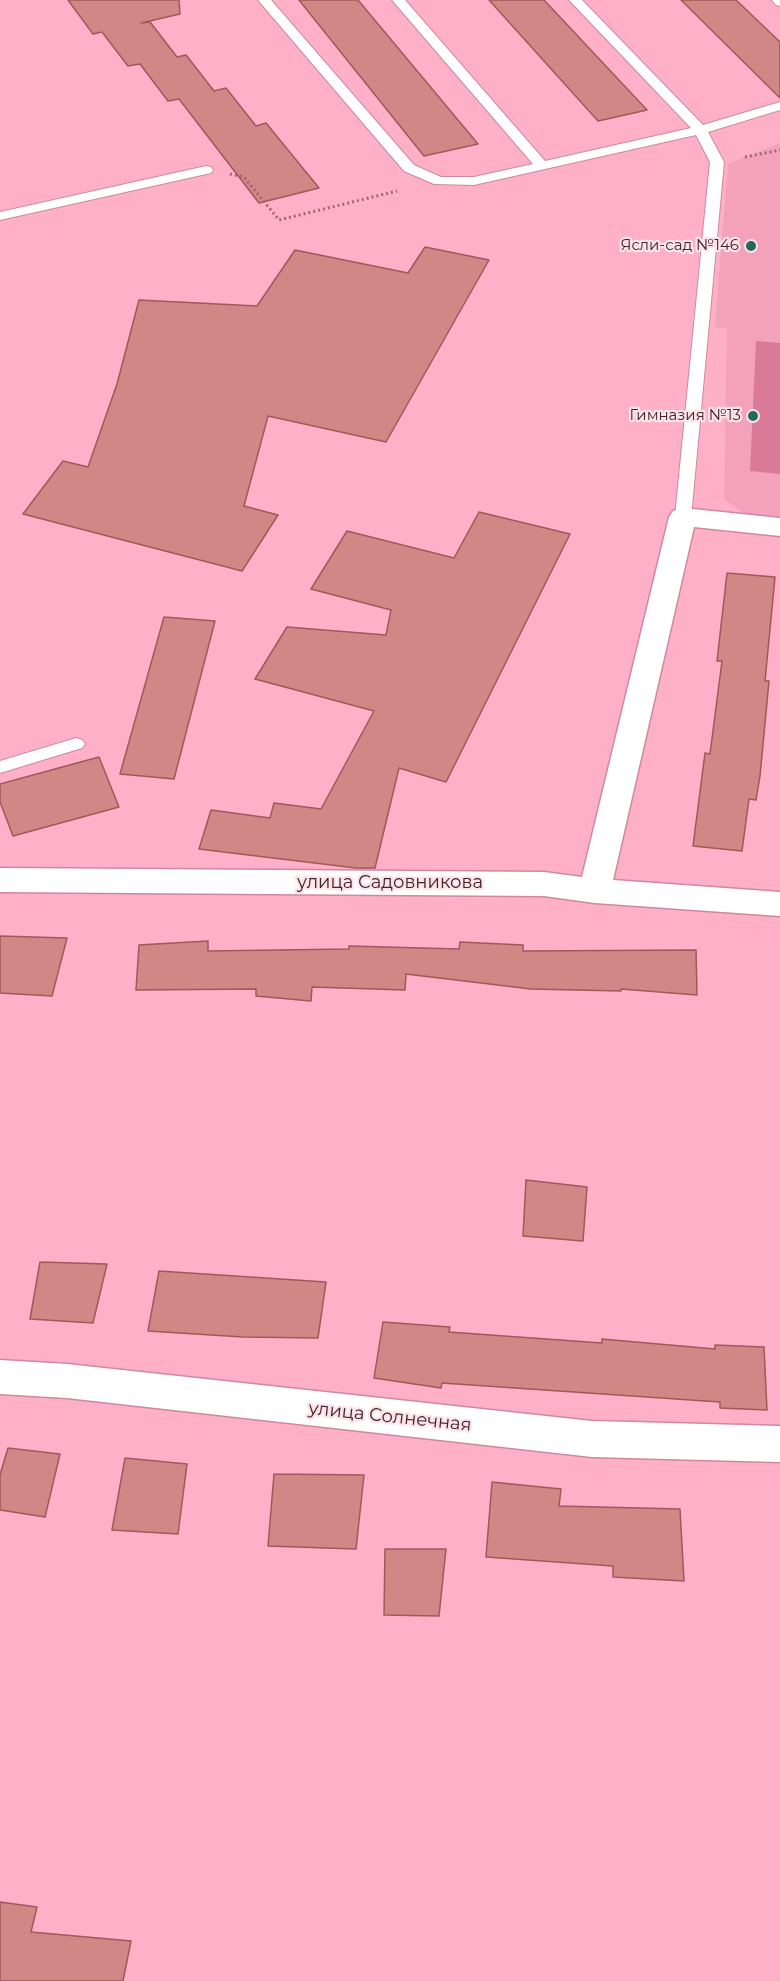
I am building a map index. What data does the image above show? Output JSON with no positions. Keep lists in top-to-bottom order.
{
  "streets": {
    "street": ["улица Садовникова", "улица Солнечная"]
  },
  "places": ["Ясли-сад №146", "Гимназия №13"]
}
